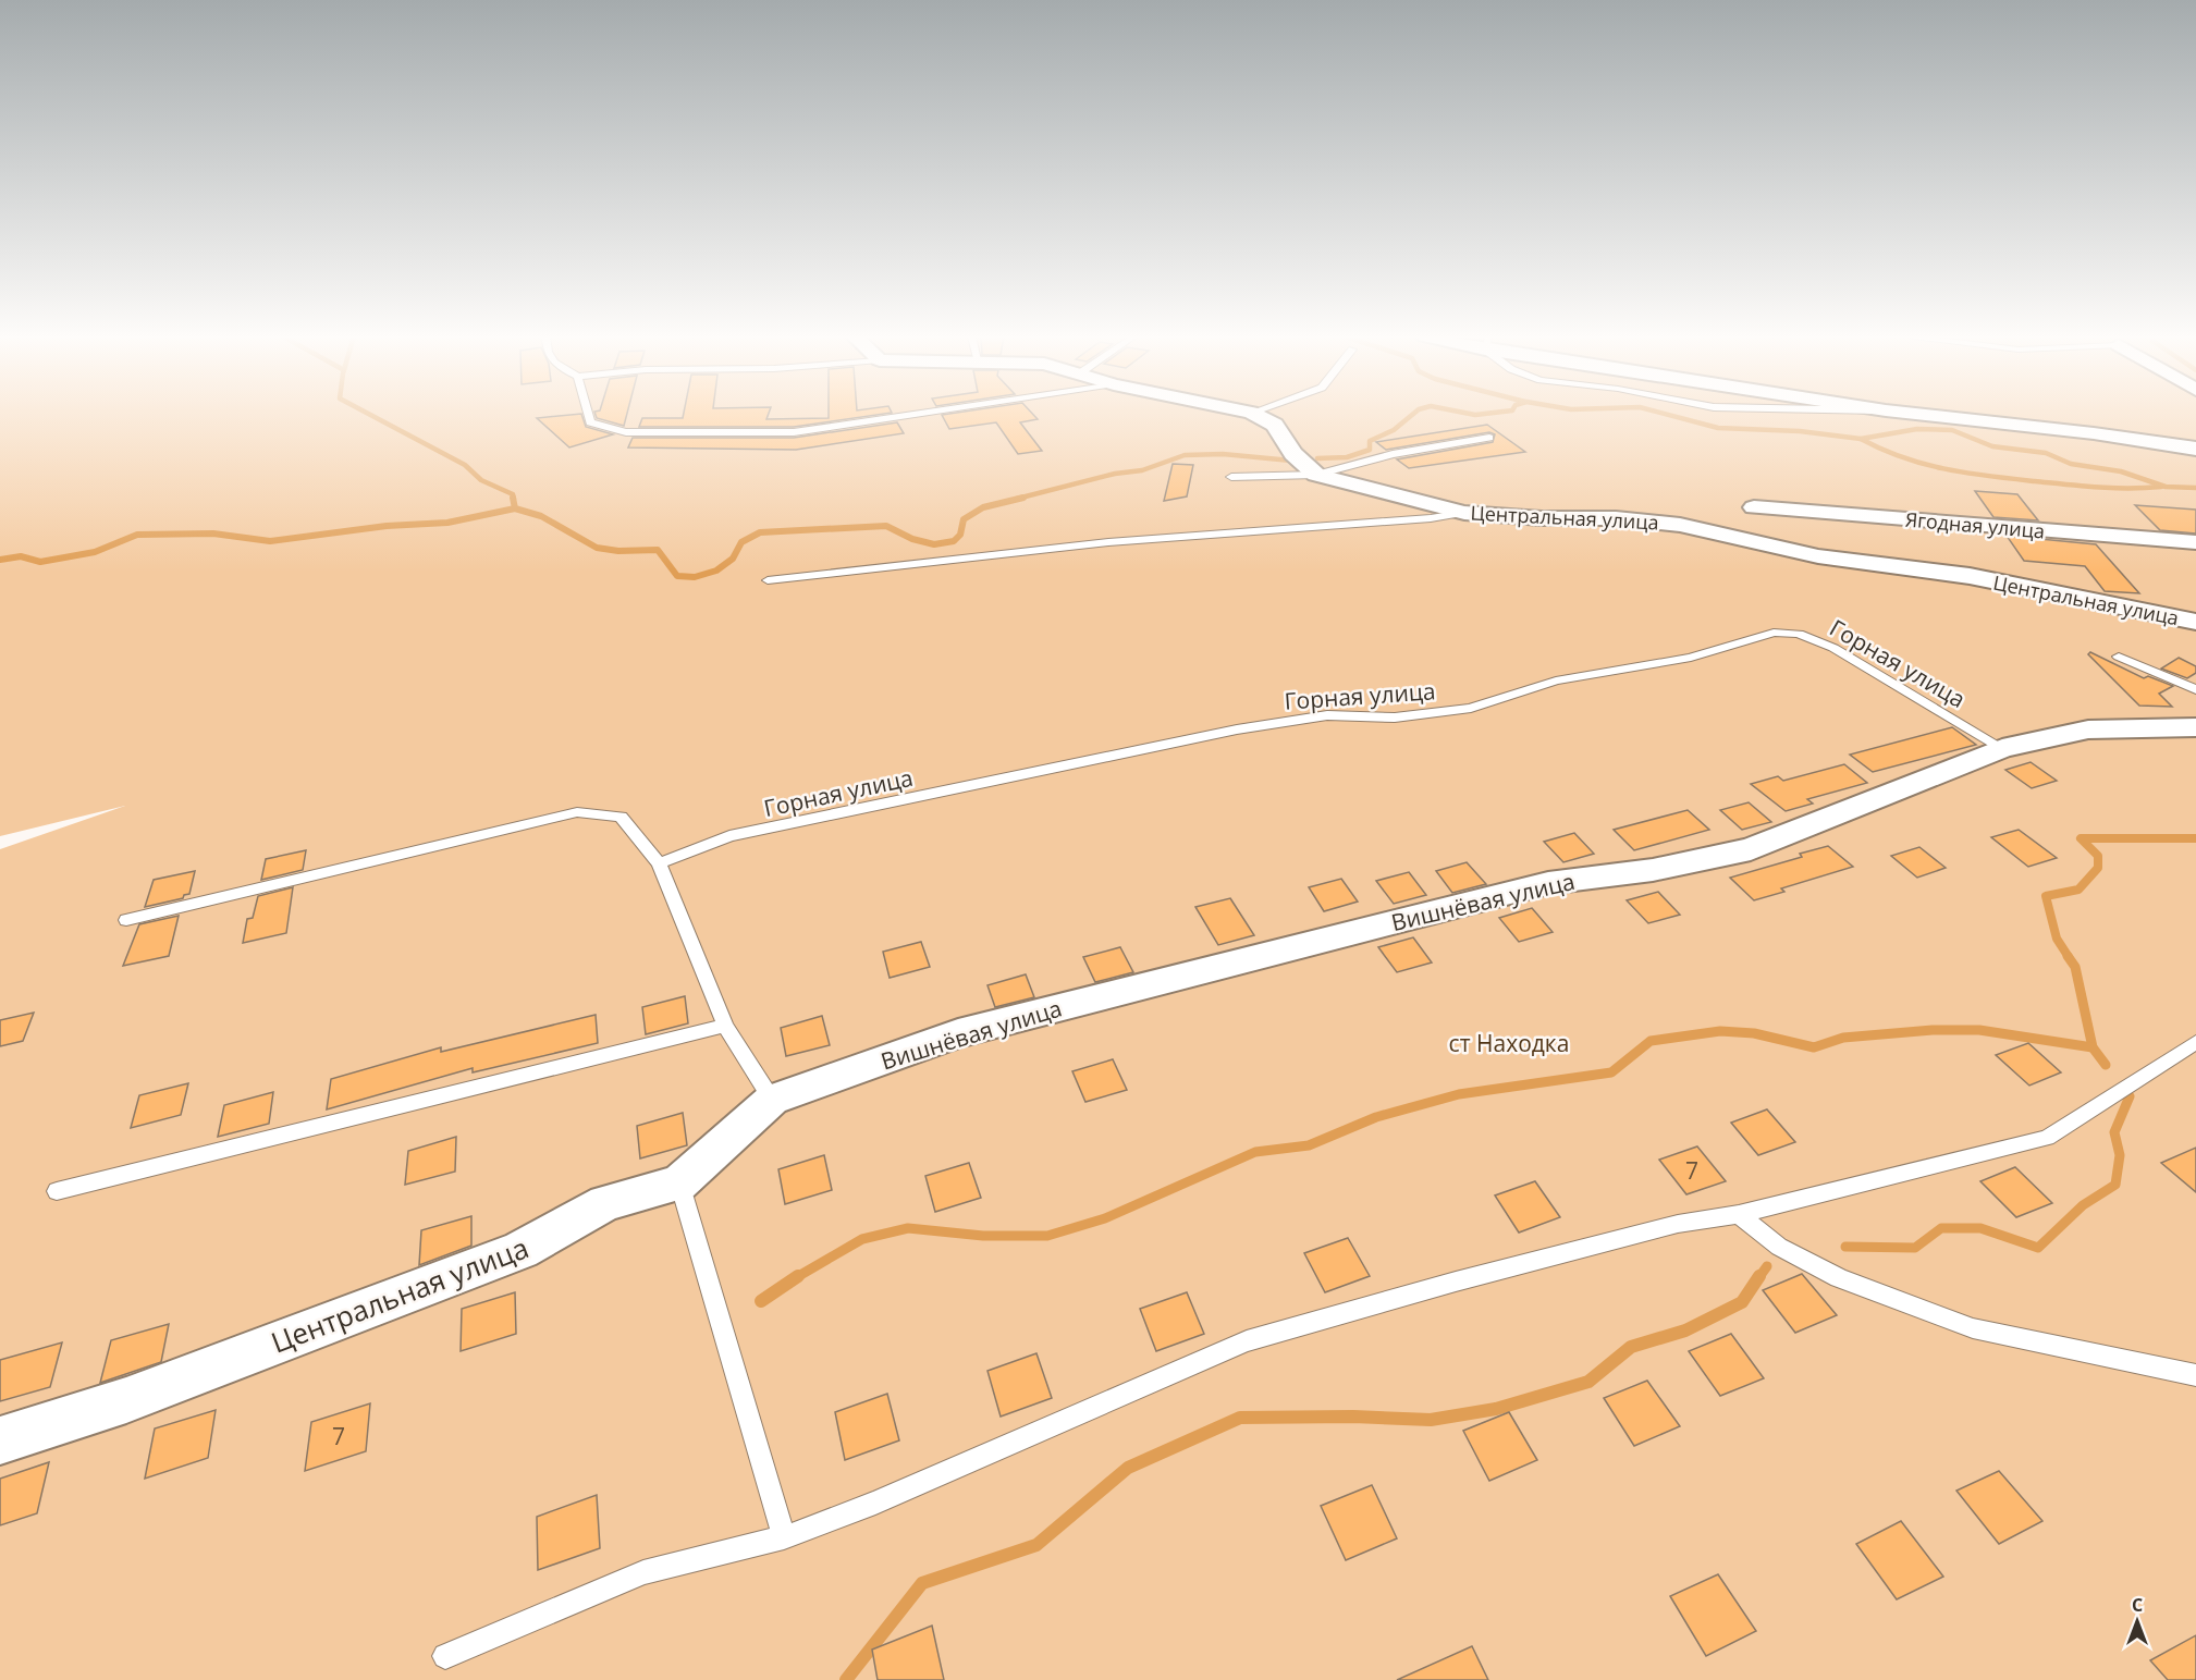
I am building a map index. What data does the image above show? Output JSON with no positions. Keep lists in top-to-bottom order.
{
  "streets": {
    "street": ["Центральная улица", "Ягодная улица", "Вишнёвая улица"],
    "lane": ["Горная улица"]
  },
  "crossings": [
    ["Центральная улица", "Вишнёвая улица"],
    ["Горная улица", "Вишнёвая улица"]
  ],
  "parks": ["ст Находка"],
  "house_numbers": ["7", "7"],
  "north": "top"
}
